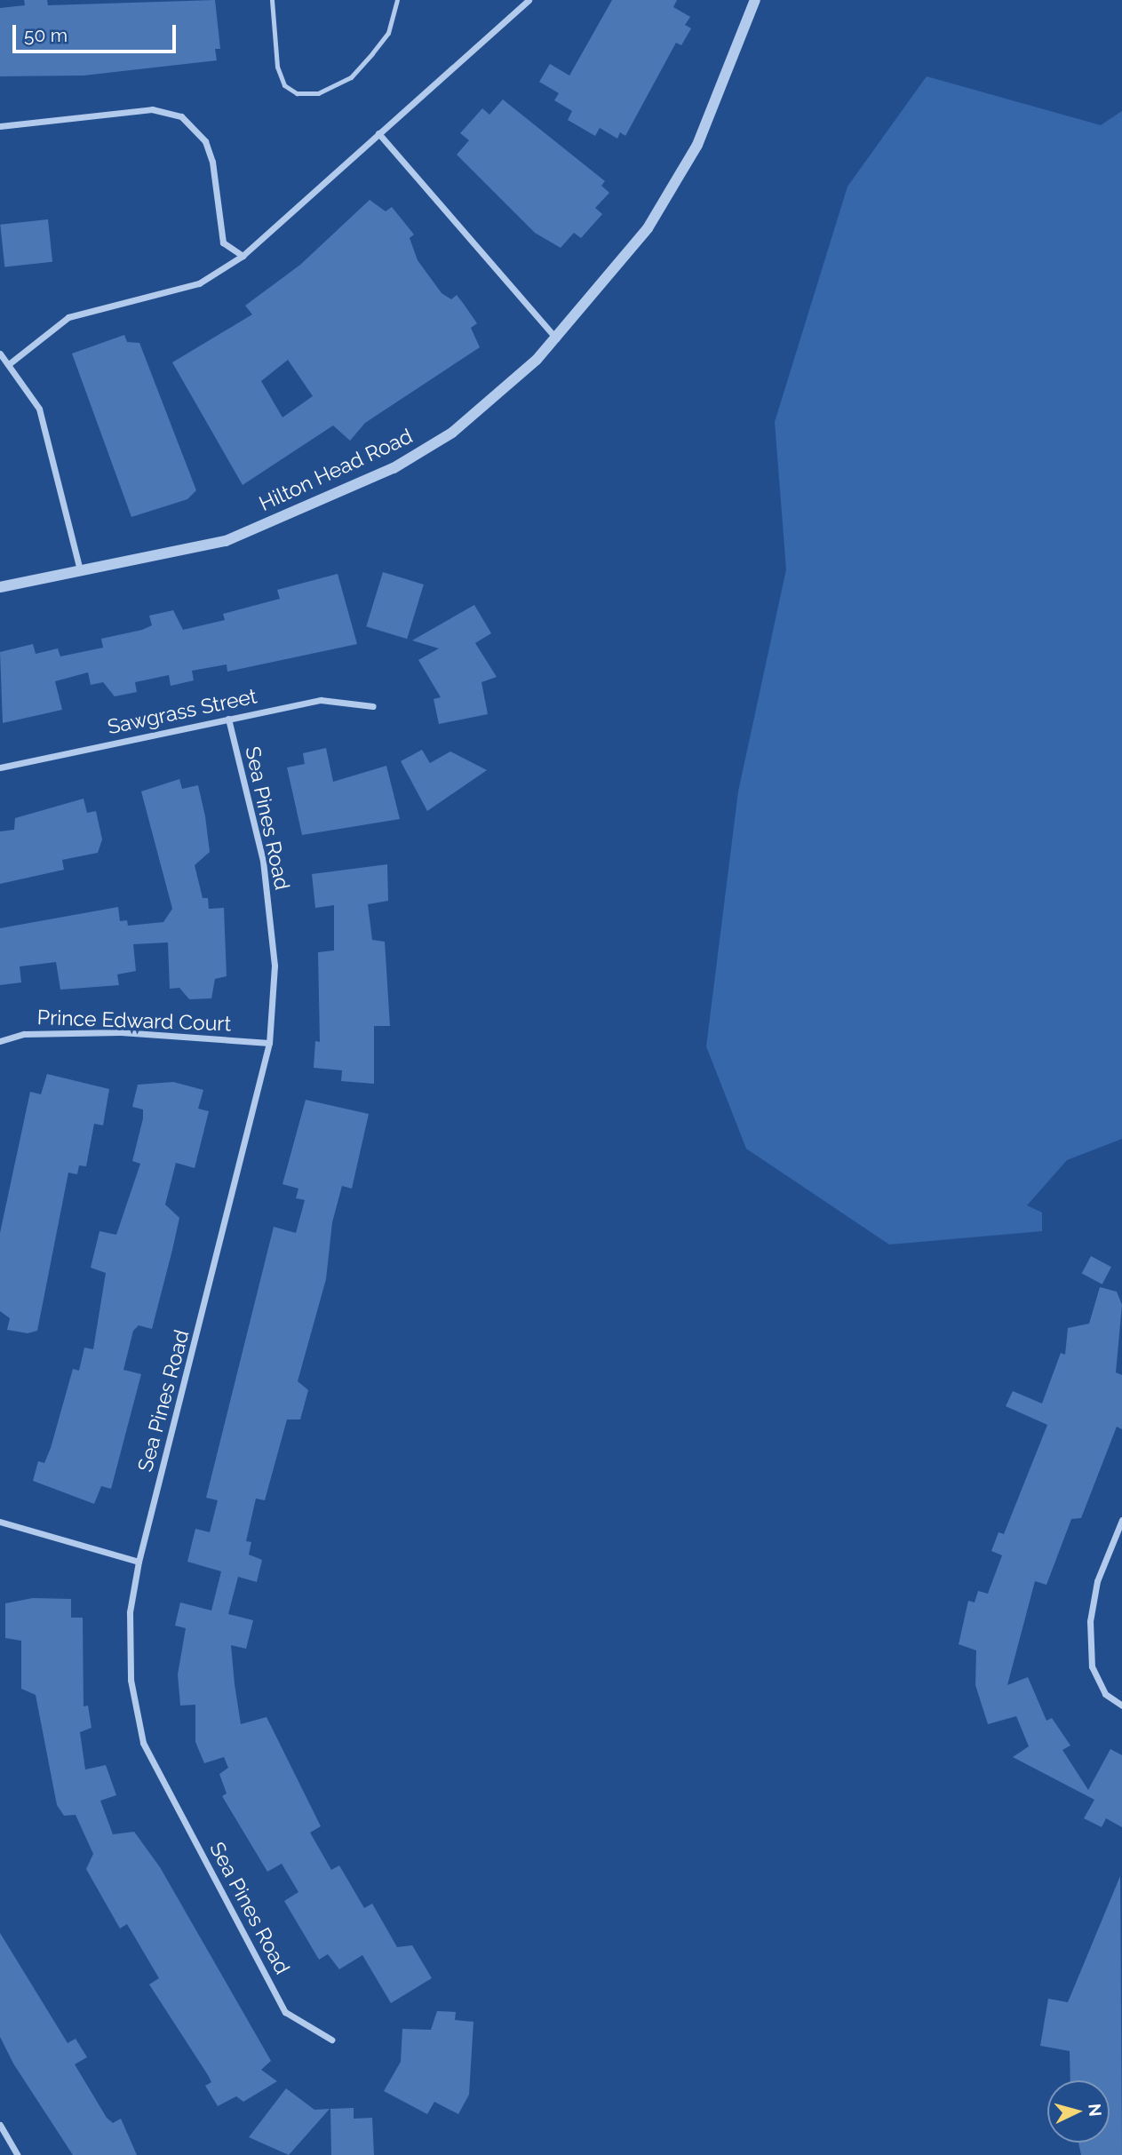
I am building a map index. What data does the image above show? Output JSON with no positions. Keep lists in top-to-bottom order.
{
  "streets": {
    "street": [
      "Hilton Head Road",
      "Sawgrass Street",
      "Sea Pines Road",
      "Prince Edward Court"
    ]
  },
  "crossings": [
    ["Sawgrass Street", "Sea Pines Road"],
    ["Sea Pines Road", "Prince Edward Court"]
  ],
  "scale_bar": "50 m",
  "north": "right"
}
